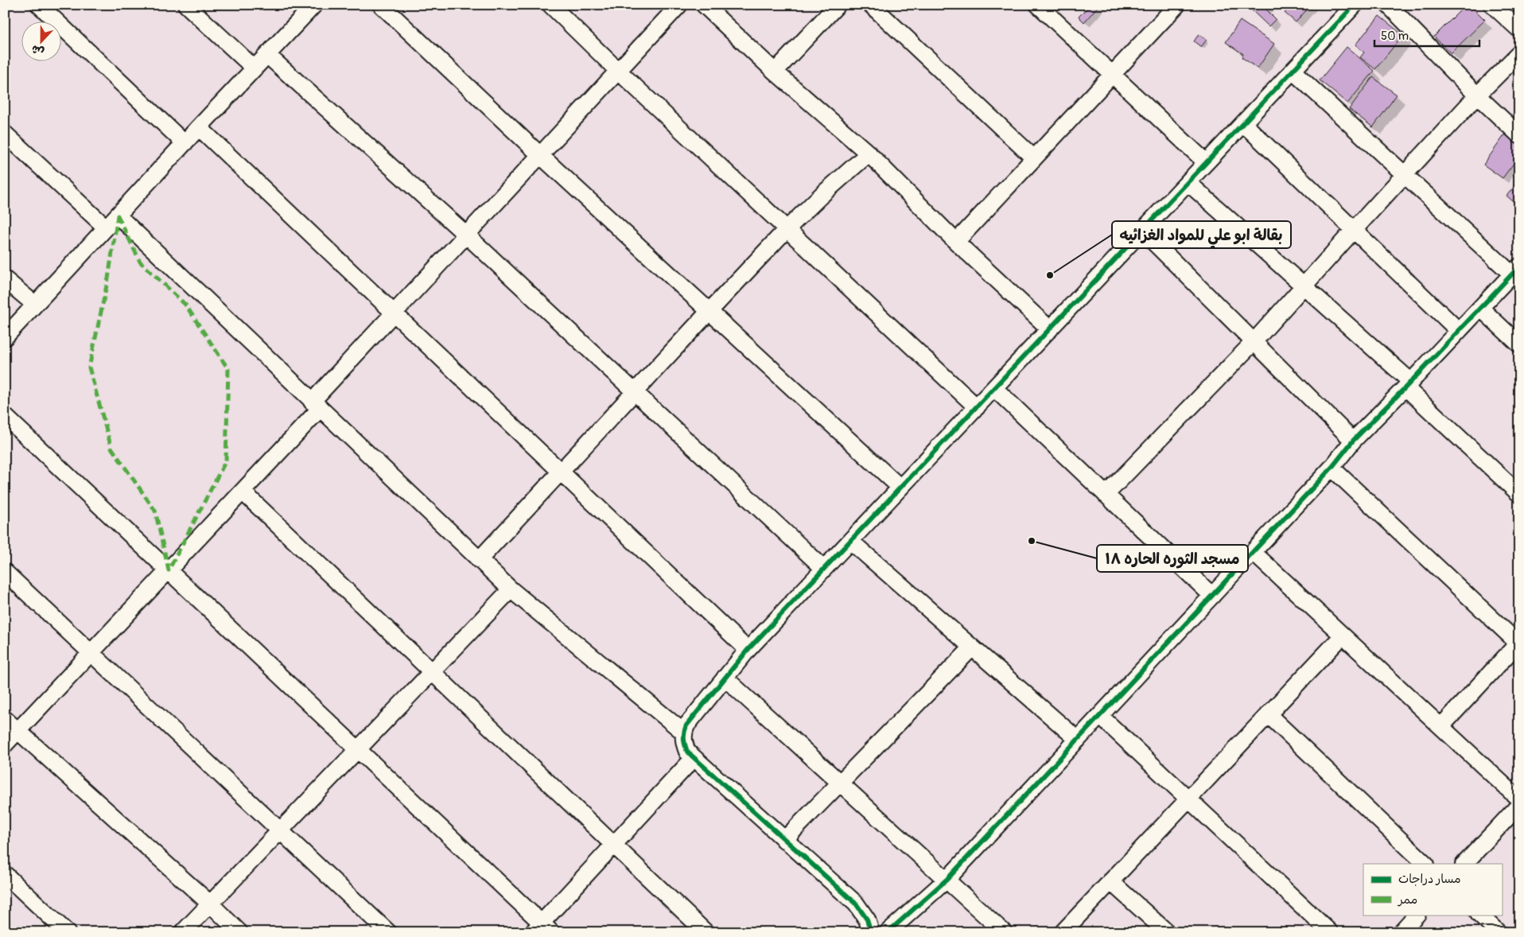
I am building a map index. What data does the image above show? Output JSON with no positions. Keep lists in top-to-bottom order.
{
  "places": ["بقالة ابو علي للمواد الغزائيه", "مسجد الثوره الحاره ١٨"],
  "legend": ["مسار دراجات", "ممر"],
  "scale_bar": "50 m",
  "north": "bottom"
}
